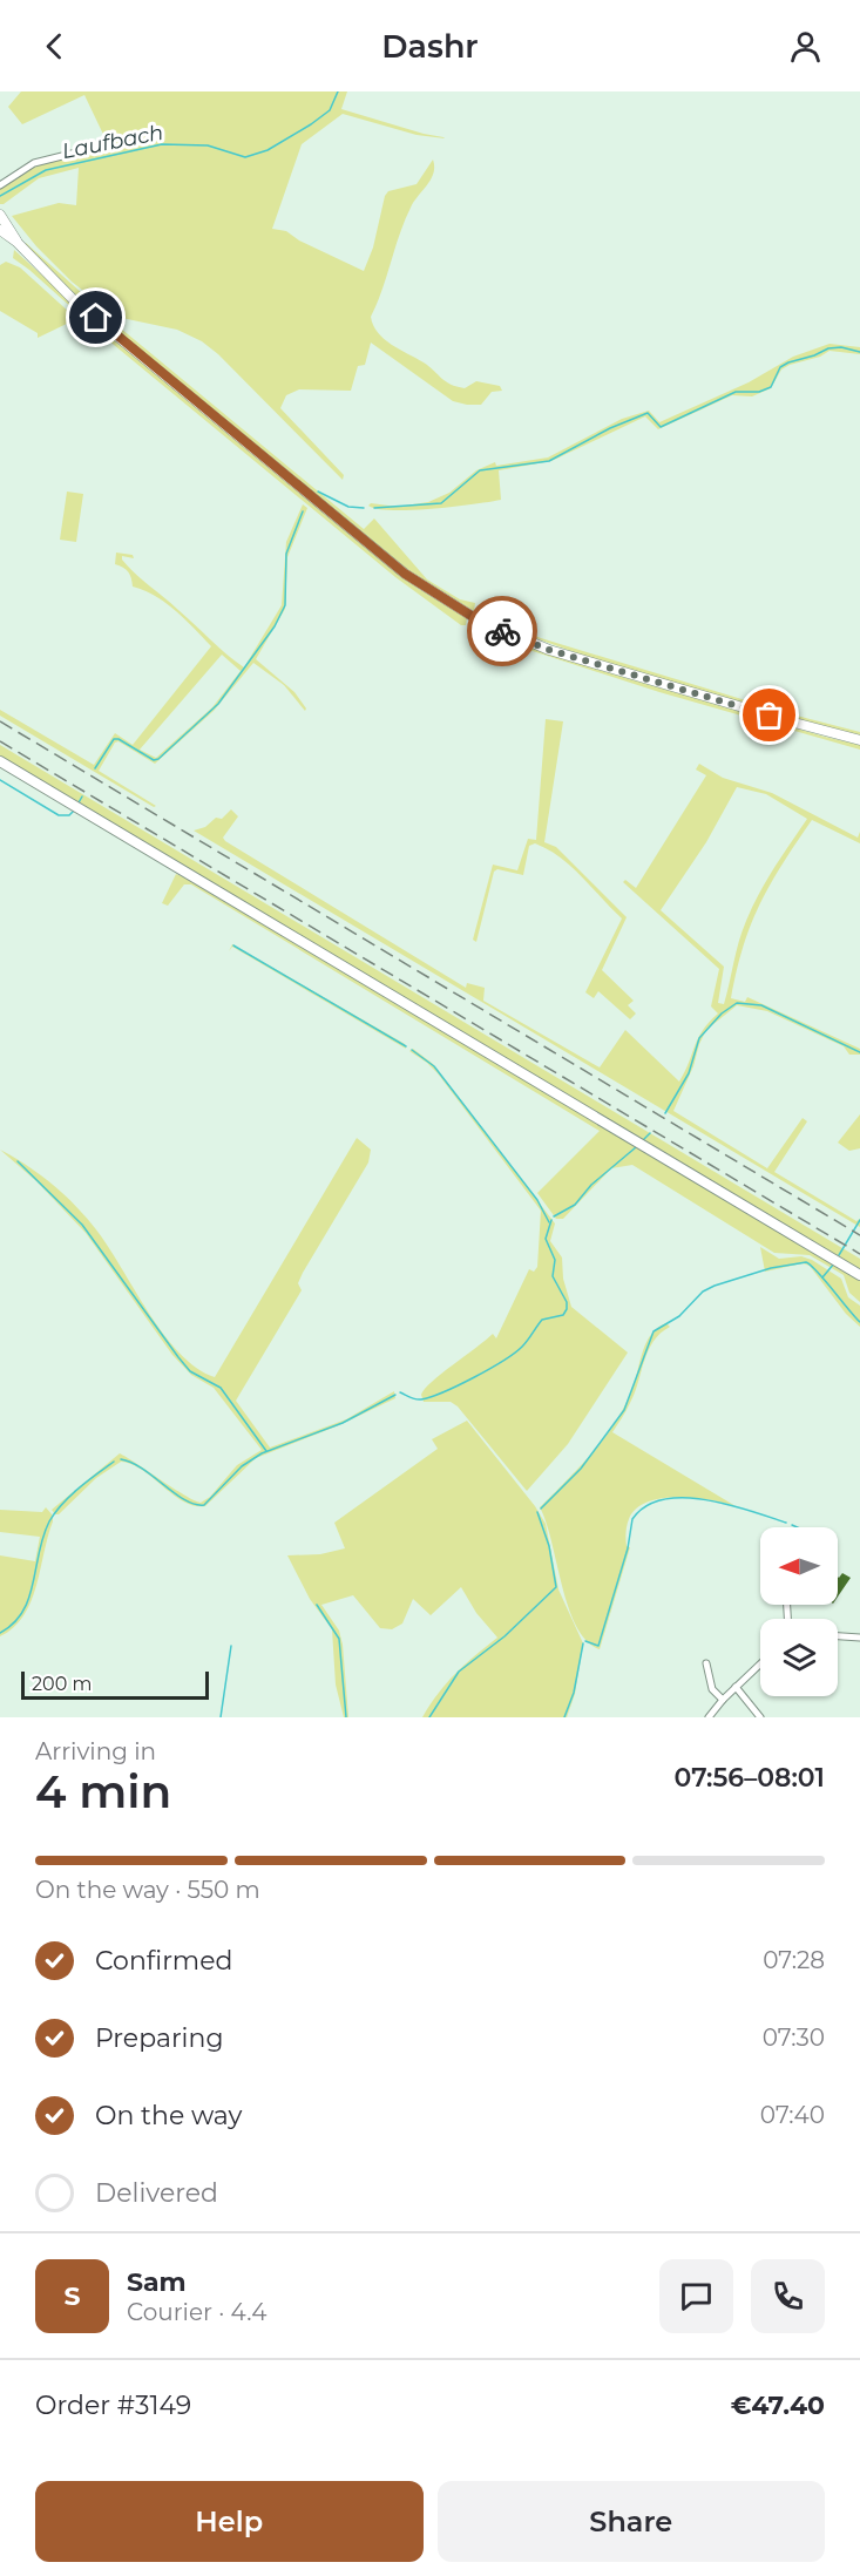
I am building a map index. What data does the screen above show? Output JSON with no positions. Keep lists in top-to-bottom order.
{
  "water": ["Laufbach"],
  "scale_bar": "200 m",
  "north": "left",
  "page": {
    "header": "Dashr",
    "scale": "200 m",
    "heading": ["4 min", "Arriving in", "07:56–08:01"],
    "panel": [
      "Sam",
      "Courier · 4.4",
      "Order #3149",
      "€47.40"
    ],
    "bar": "On the way · 550 m",
    "list": [
      ["Confirmed", "07:28"],
      ["Preparing", "07:30"],
      ["On the way", "07:40"],
      "Delivered"
    ],
    "round": "S",
    "buttons": ["Help", "Share"]
  }
}
